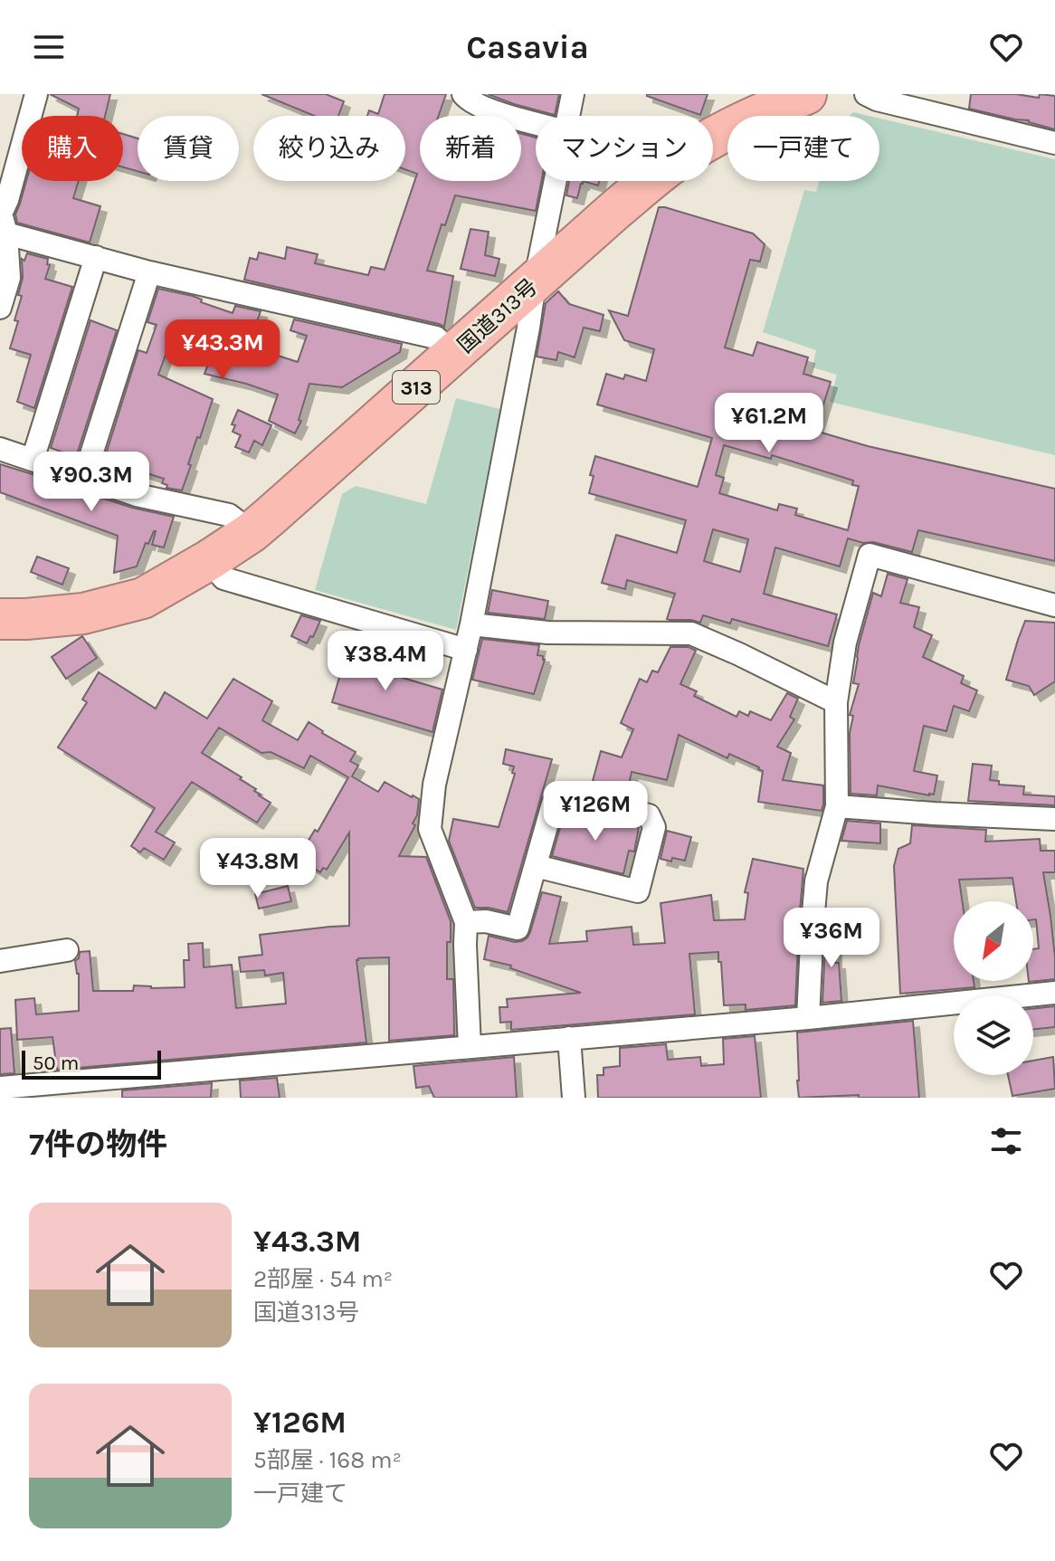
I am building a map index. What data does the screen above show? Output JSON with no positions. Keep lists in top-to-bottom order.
{
  "streets": {
    "highway": ["国道313号", "313"]
  },
  "scale_bar": "50 m",
  "north": "bottom left",
  "page": {
    "header": "Casavia",
    "chip": [
      "購入",
      "賃貸",
      "絞り込み",
      "新着",
      "マンション",
      "一戸建て"
    ],
    "price": [
      "¥43.3M",
      "¥61.2M",
      "¥90.3M",
      "¥38.4M",
      "¥126M",
      "¥43.8M",
      "¥36M"
    ],
    "scale": "50 m",
    "heading": "7件の物件",
    "list": [
      {
        "name": "¥43.3M",
        "note": "2部屋 · 54 m² · 国道313号"
      },
      {
        "name": "¥126M",
        "note": "5部屋 · 168 m² · 一戸建て"
      }
    ]
  }
}
